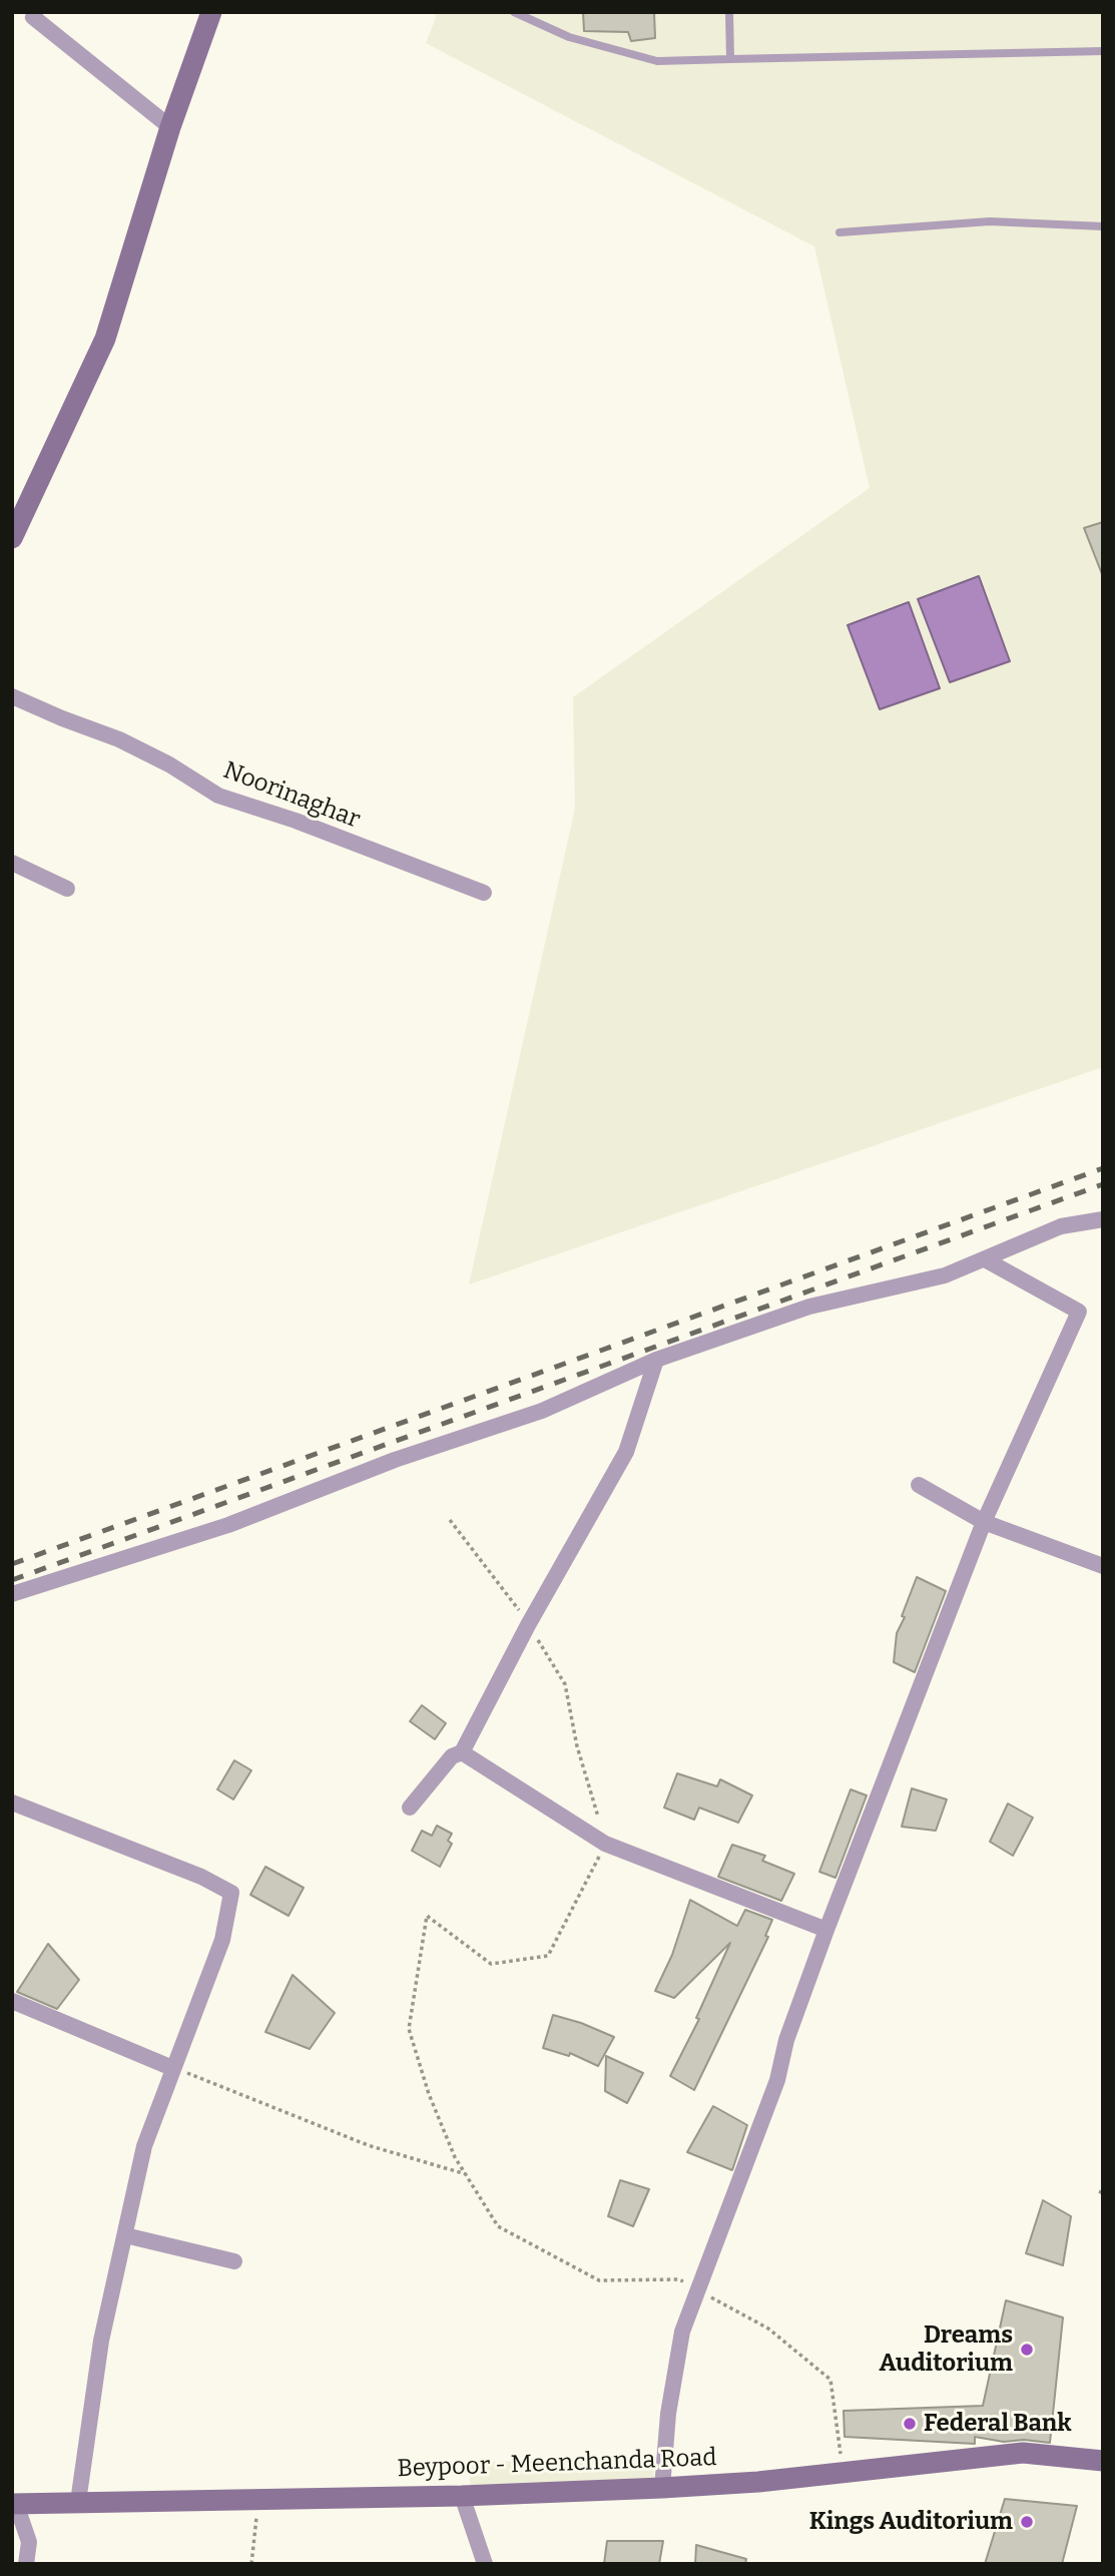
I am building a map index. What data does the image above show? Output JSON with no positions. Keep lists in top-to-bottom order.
{
  "streets": {
    "main road": ["Beypoor - Meenchanda Road"],
    "street": ["Noorinaghar"]
  },
  "places": ["Dreams Auditorium", "Federal Bank", "Kings Auditorium"]
}
